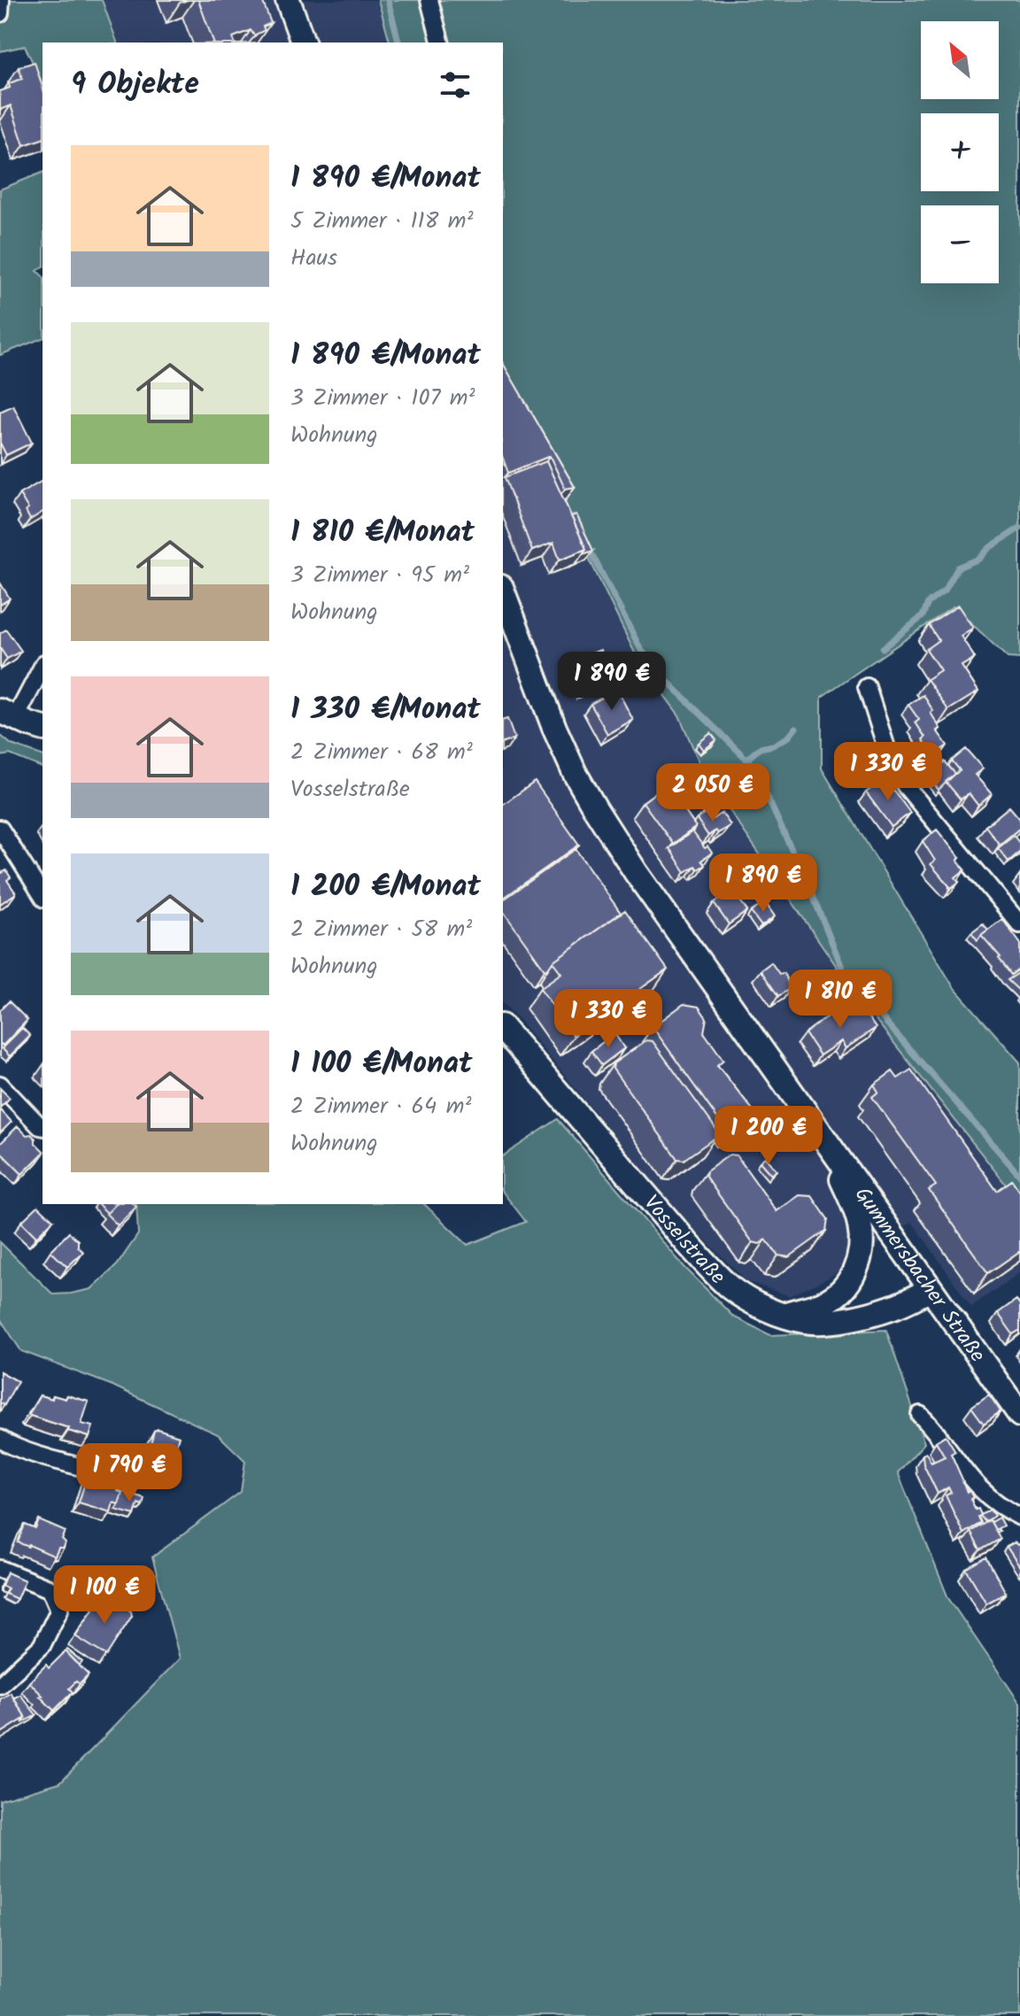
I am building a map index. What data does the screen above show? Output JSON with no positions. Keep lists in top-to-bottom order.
{
  "streets": {
    "main road": ["Vosselstraße", "Gummersbacher Straße"]
  },
  "crossings": [
    ["Vosselstraße", "Gummersbacher Straße"]
  ],
  "north": "top left",
  "page": {
    "map_buttons": ["+", "−"],
    "heading": "9 Objekte",
    "list": [
      {
        "name": "1 890 €/Monat",
        "note": "5 Zimmer · 118 m² · Haus"
      },
      {
        "name": "1 890 €/Monat",
        "note": "3 Zimmer · 107 m² · Wohnung"
      },
      {
        "name": "1 810 €/Monat",
        "note": "3 Zimmer · 95 m² · Wohnung"
      },
      {
        "name": "1 330 €/Monat",
        "note": "2 Zimmer · 68 m² · Vosselstraße"
      },
      {
        "name": "1 200 €/Monat",
        "note": "2 Zimmer · 58 m² · Wohnung"
      },
      {
        "name": "1 100 €/Monat",
        "note": "2 Zimmer · 64 m² · Wohnung"
      }
    ],
    "price": [
      "1 890 €",
      "1 330 €",
      "2 050 €",
      "1 890 €",
      "1 810 €",
      "1 330 €",
      "1 200 €",
      "1 790 €",
      "1 100 €"
    ]
  }
}
